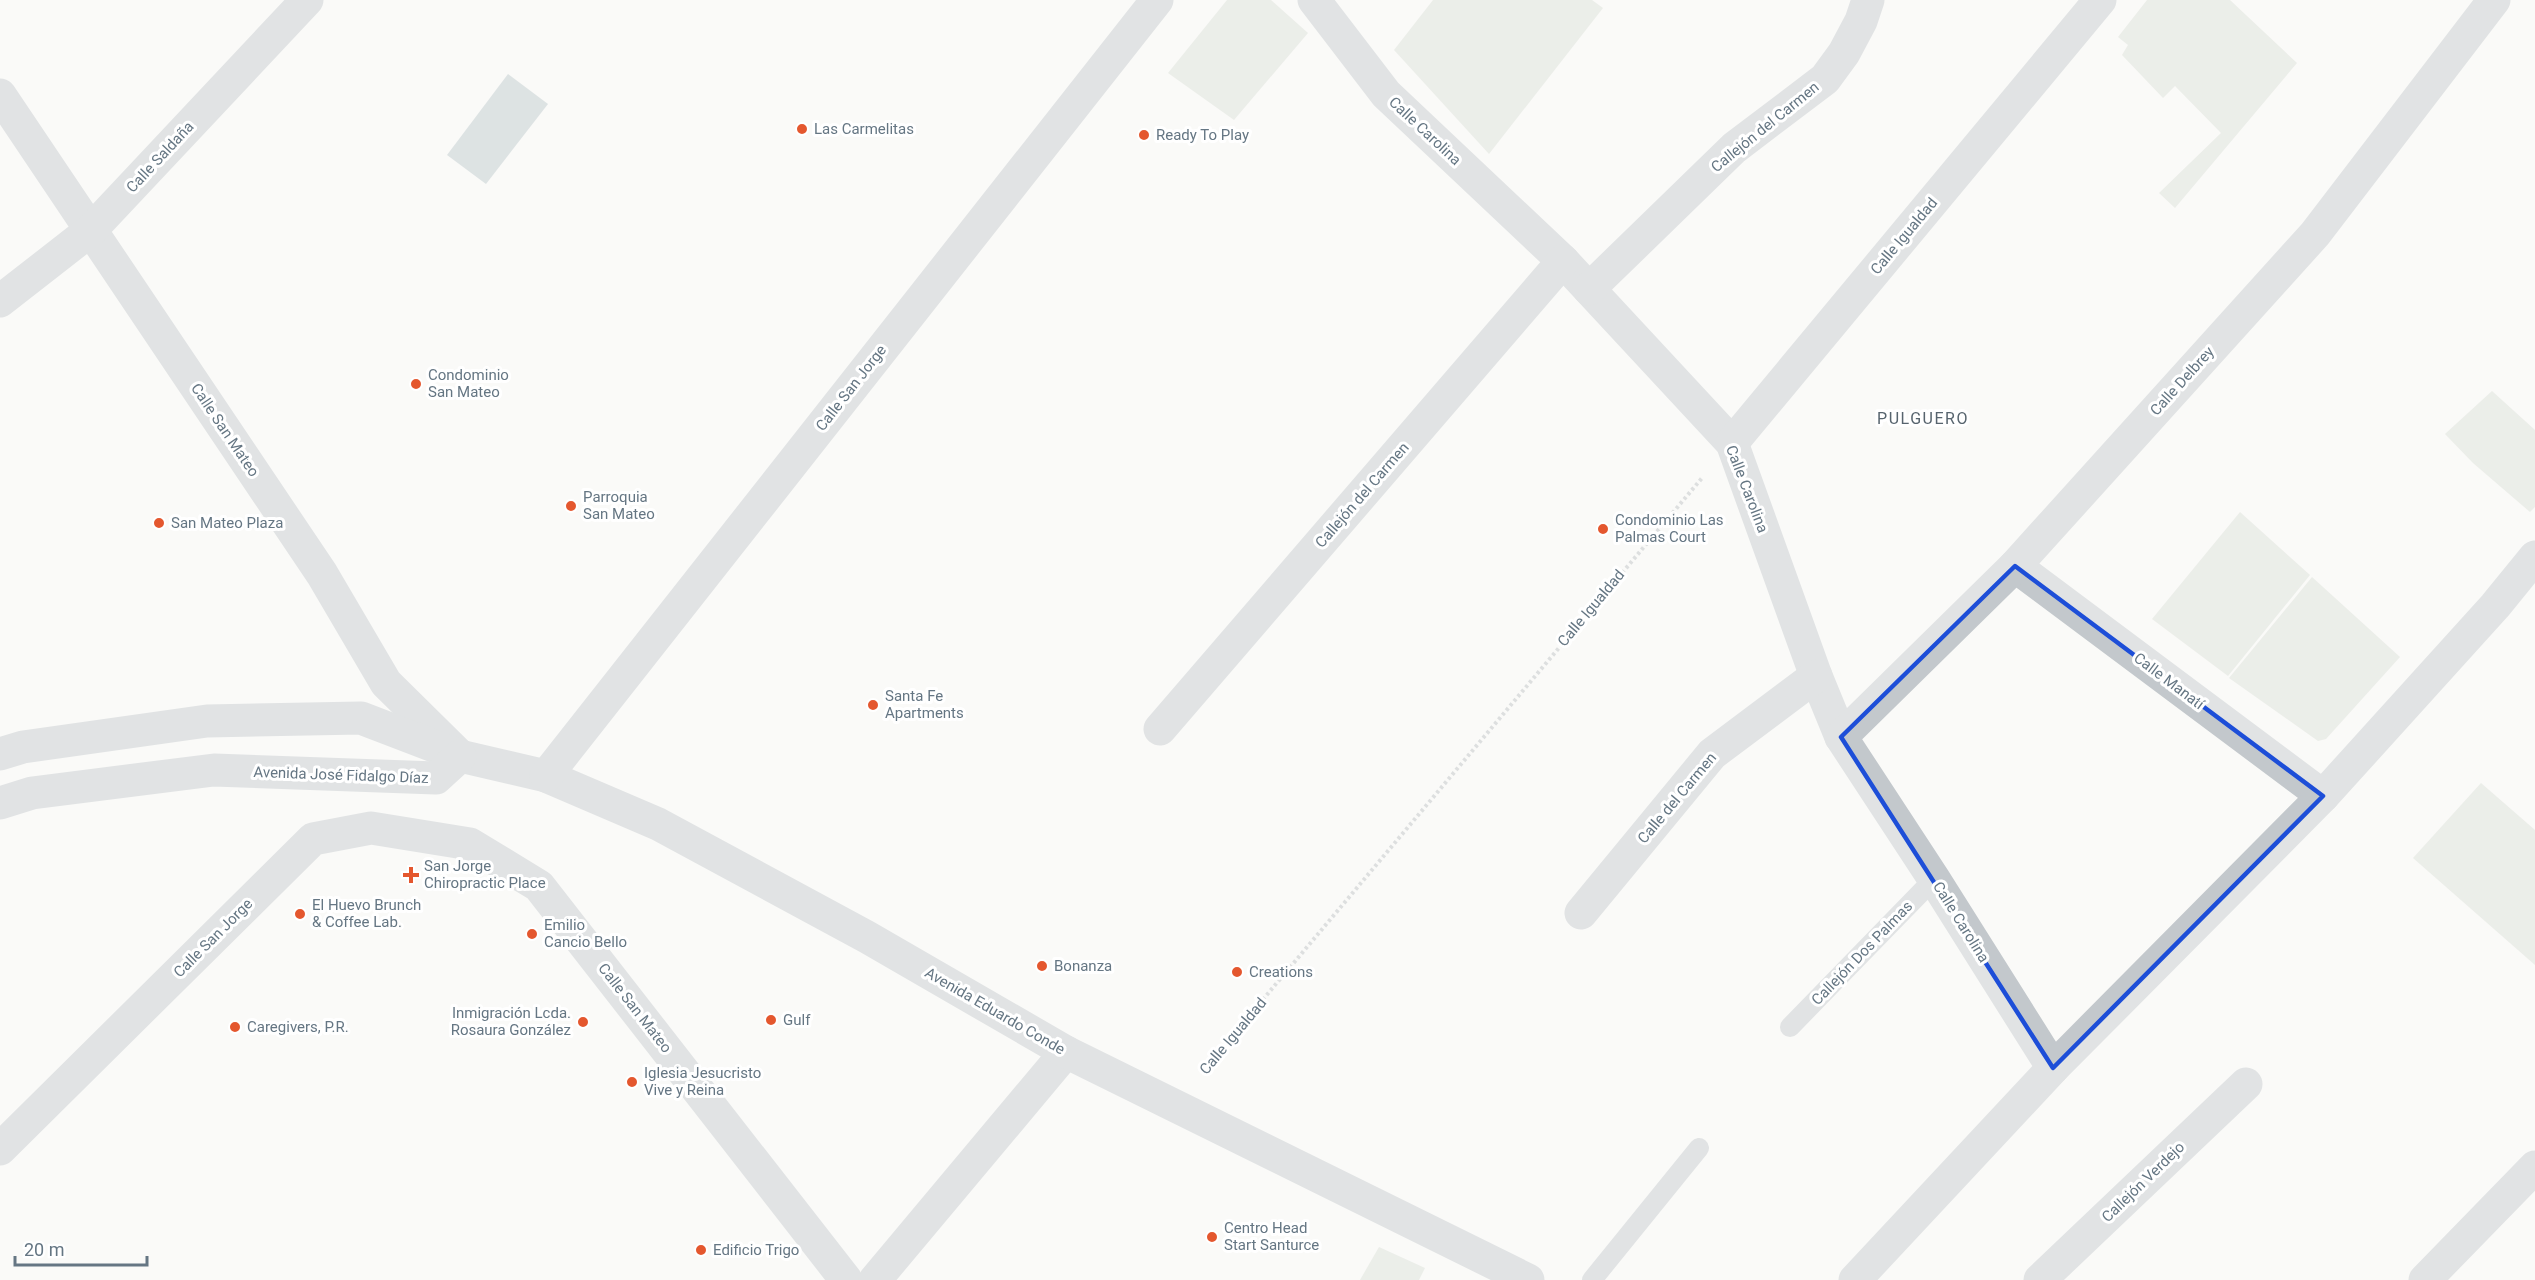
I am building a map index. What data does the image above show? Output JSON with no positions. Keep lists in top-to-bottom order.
{
  "streets": {
    "street": [
      "Callejón del Carmen",
      "Calle Carolina",
      "Calle Saldaña",
      "Calle Igualdad",
      "Calle Delbrey",
      "Calle San Jorge",
      "Calle San Mateo",
      "Calle Manatí",
      "Avenida José Fidalgo Díaz",
      "Calle del Carmen",
      "Avenida Eduardo Conde",
      "Callejón Verdejo"
    ],
    "lane": ["Callejón Dos Palmas"]
  },
  "crossings": [
    ["Callejón del Carmen", "Calle Carolina"],
    ["Calle Carolina", "Calle Igualdad"],
    ["Calle Carolina", "Calle Delbrey"],
    ["Calle Carolina", "Calle del Carmen"],
    ["Calle Carolina", "Callejón Dos Palmas"],
    ["Calle Saldaña", "Calle San Mateo"],
    ["Calle Igualdad", "Avenida Eduardo Conde"],
    ["Calle Delbrey", "Calle Manatí"],
    ["Calle San Jorge", "Calle San Mateo"],
    ["Calle San Jorge", "Avenida Eduardo Conde"],
    ["Calle San Mateo", "Avenida José Fidalgo Díaz"],
    ["Calle San Mateo", "Avenida Eduardo Conde"],
    ["Avenida José Fidalgo Díaz", "Avenida Eduardo Conde"]
  ],
  "districts": ["PULGUERO"],
  "places": {
    "other": [
      "Las Carmelitas",
      "Ready To Play",
      "Condominio San Mateo",
      "Parroquia San Mateo",
      "San Mateo Plaza",
      "Condominio Las Palmas Court",
      "Santa Fe Apartments",
      "El Huevo Brunch & Coffee Lab.",
      "Emilio Cancio Bello",
      "Bonanza",
      "Creations",
      "Gulf",
      "Inmigración Lcda. Rosaura González",
      "Caregivers, P.R.",
      "Iglesia Jesucristo Vive y Reina",
      "Centro Head Start Santurce",
      "Edificio Trigo"
    ],
    "health": ["San Jorge Chiropractic Place"]
  },
  "scale_bar": "20 m"
}
